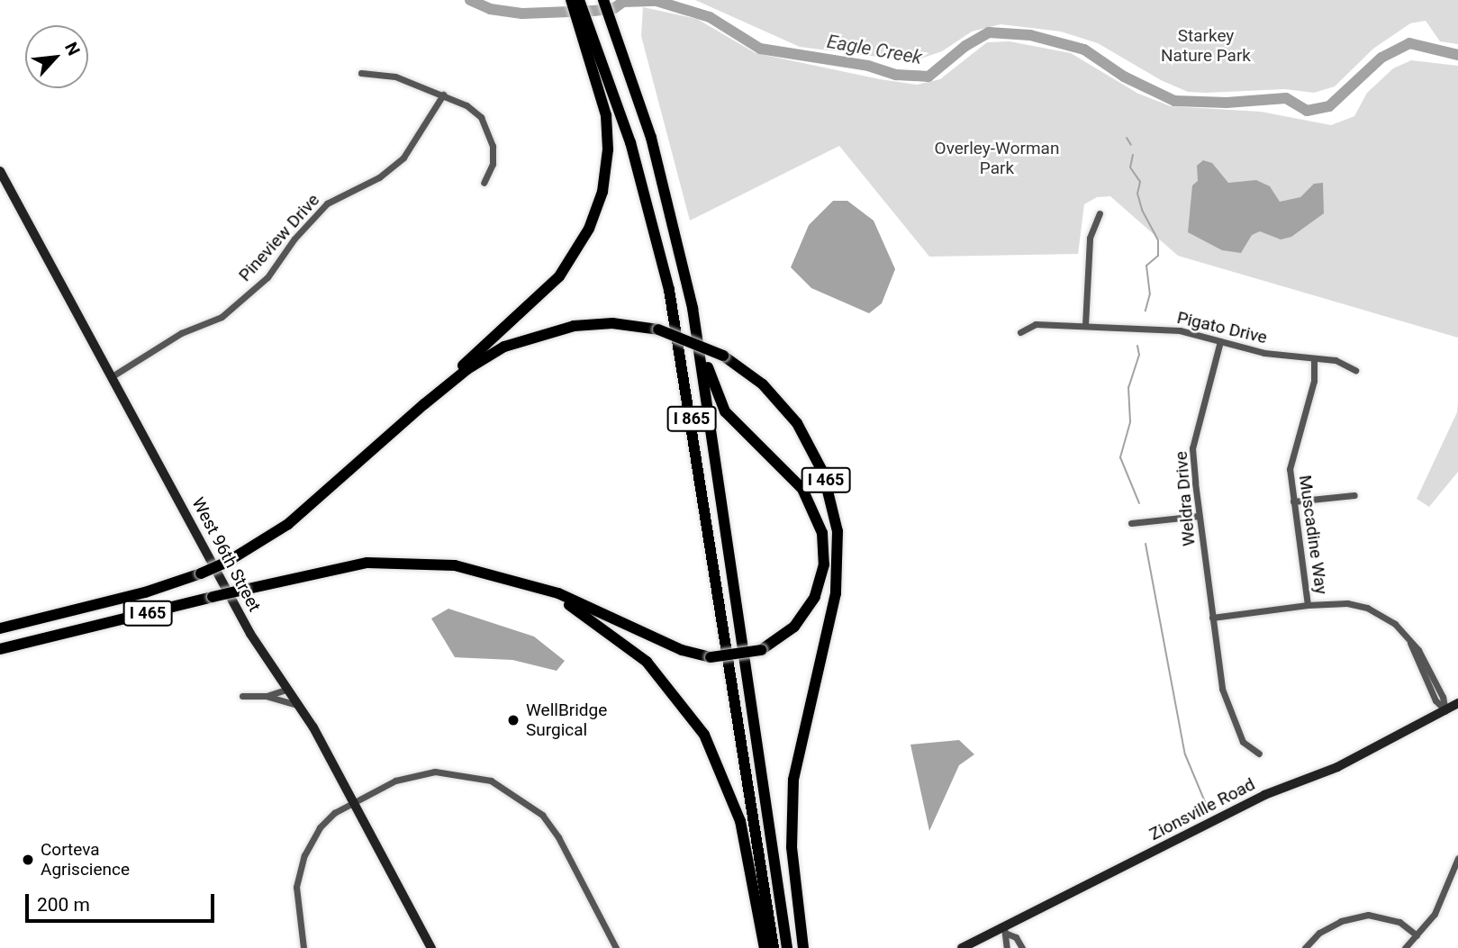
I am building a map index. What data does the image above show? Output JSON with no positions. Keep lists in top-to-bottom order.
{
  "streets": {
    "highway": ["I 865", "I 465"],
    "main road": ["West 96th Street", "Zionsville Road"],
    "street": [
      "Pineview Drive",
      "Pigato Drive",
      "Weldra Drive",
      "Muscadine Way"
    ]
  },
  "crossings": [
    ["Pineview Drive", "West 96th Street"],
    ["Pigato Drive", "Weldra Drive"],
    ["Pigato Drive", "Muscadine Way"]
  ],
  "water": ["Eagle Creek"],
  "parks": ["Starkey Nature Park", "Overley-Worman Park"],
  "places": ["WellBridge Surgical", "Corteva Agriscience"],
  "scale_bar": "200 m",
  "north": "top right"
}
